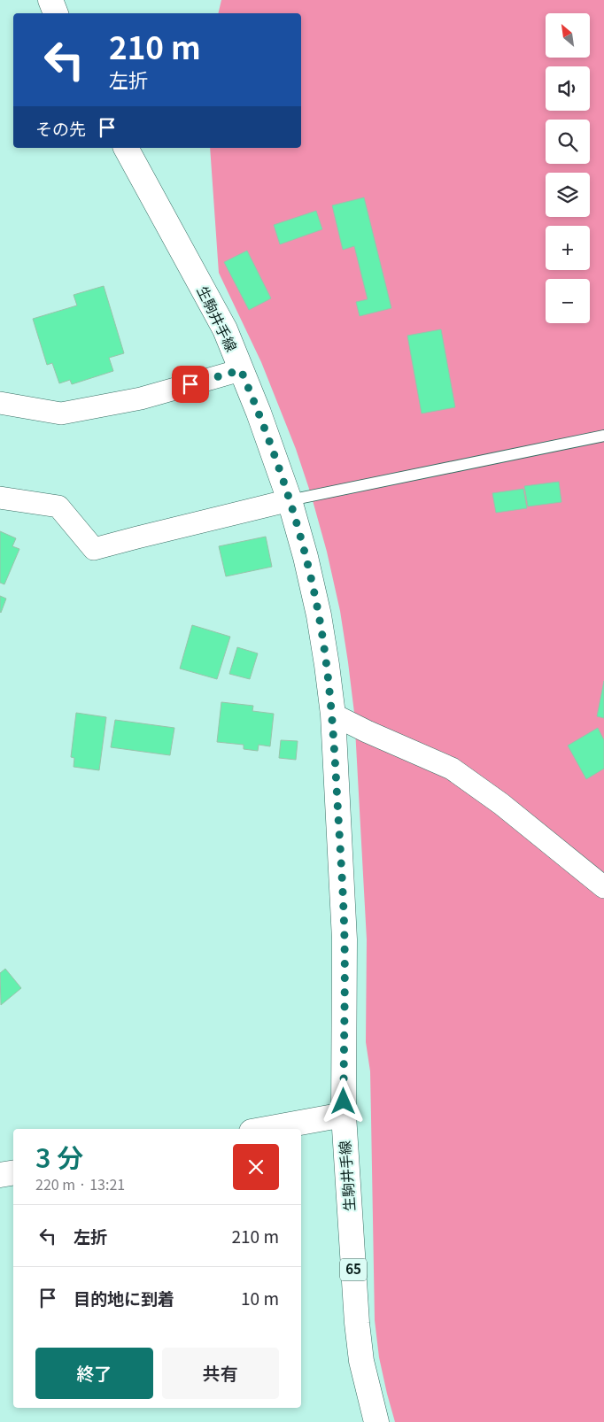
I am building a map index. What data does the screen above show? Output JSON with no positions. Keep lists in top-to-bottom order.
{
  "streets": {
    "main road": ["生駒井手線", "65"]
  },
  "north": "top left",
  "page": {
    "map_buttons": ["+", "−"],
    "turn": ["210 m", "左折"],
    "then": "その先",
    "heading": ["3 分", "220 m · 13:21"],
    "list": [
      {
        "name": "左折",
        "value": "210 m"
      },
      {
        "name": "目的地に到着",
        "value": "10 m"
      }
    ],
    "buttons": ["終了", "共有"]
  }
}
